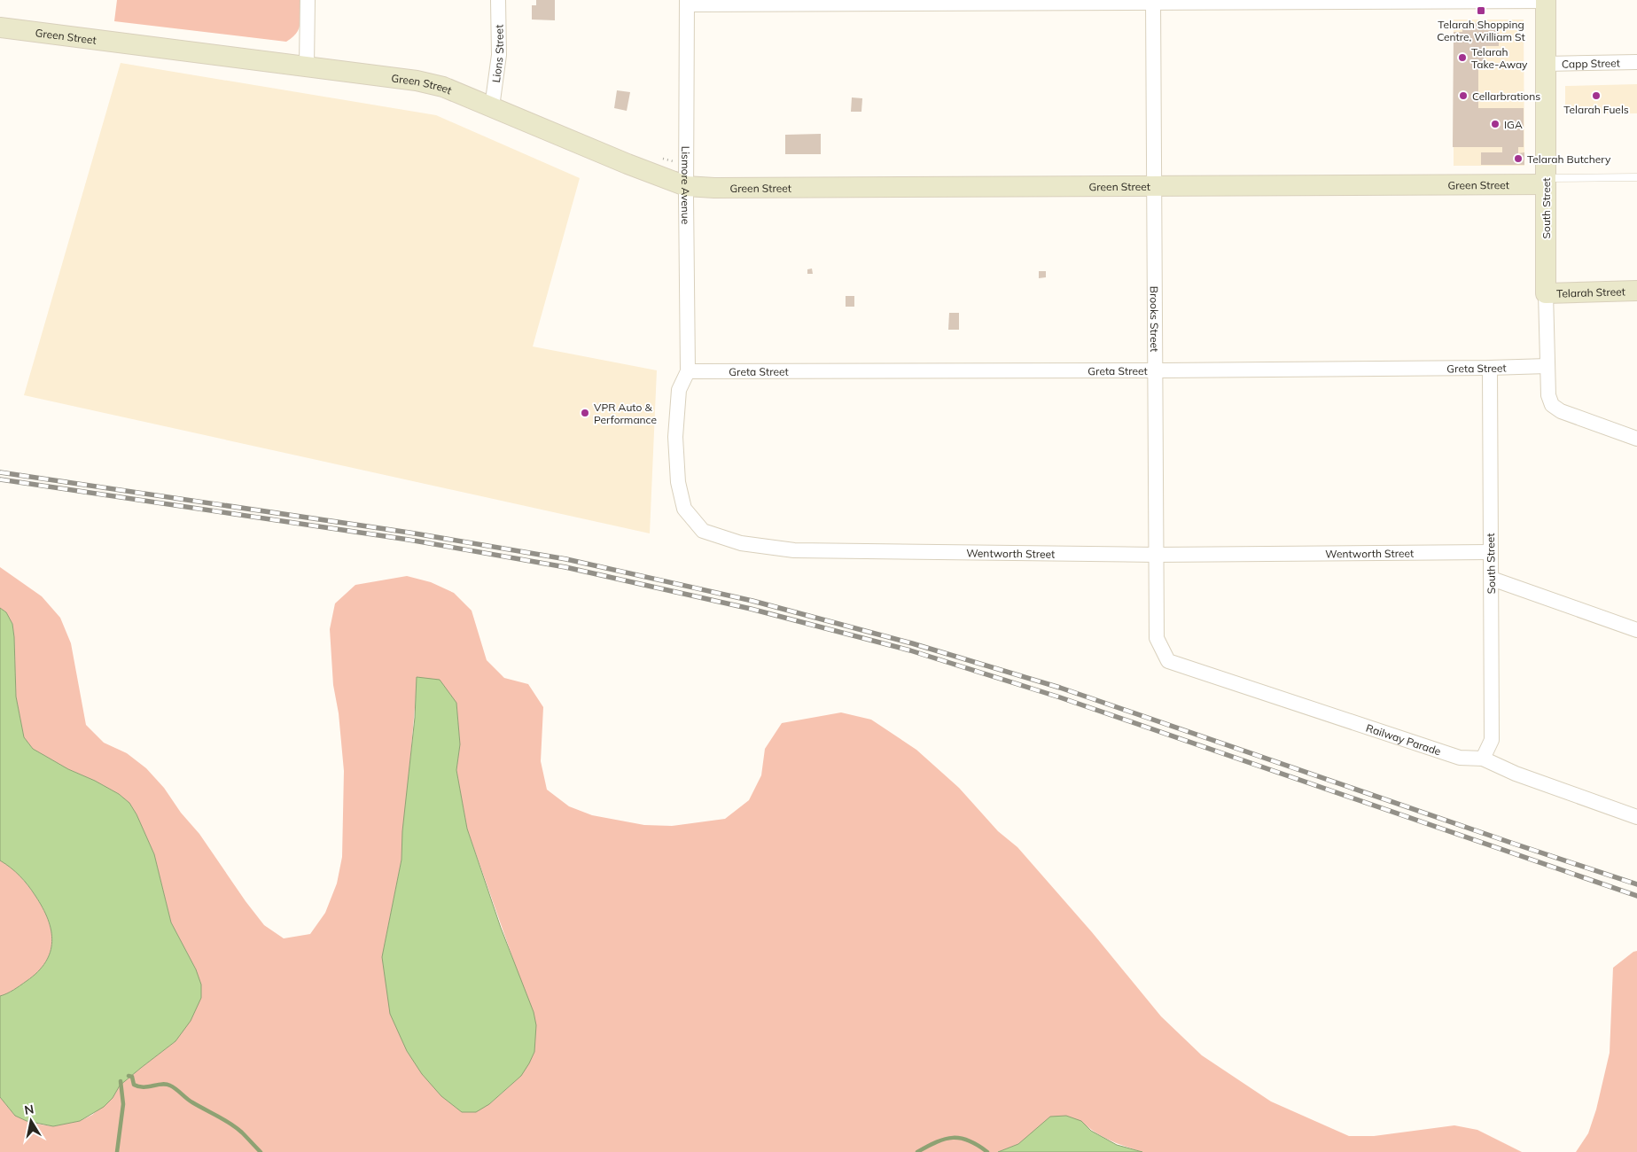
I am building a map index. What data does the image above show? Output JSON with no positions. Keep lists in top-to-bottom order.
{
  "streets": {
    "street": [
      "Green Street",
      "Lions Street",
      "Capp Street",
      "Lismore Avenue",
      "South Street",
      "Telarah Street",
      "Brooks Street",
      "Greta Street",
      "Wentworth Street",
      "Railway Parade"
    ]
  },
  "crossings": [
    ["Green Street", "Lions Street"],
    ["Green Street", "Lismore Avenue"],
    ["Green Street", "South Street"],
    ["Green Street", "Brooks Street"],
    ["Capp Street", "South Street"],
    ["Lismore Avenue", "Greta Street"],
    ["Lismore Avenue", "Wentworth Street"],
    ["South Street", "Telarah Street"],
    ["South Street", "Greta Street"],
    ["South Street", "Wentworth Street"],
    ["South Street", "Railway Parade"],
    ["Brooks Street", "Greta Street"],
    ["Brooks Street", "Wentworth Street"],
    ["Brooks Street", "Railway Parade"],
    ["Greta Street", "Wentworth Street"]
  ],
  "places": {
    "transit": ["Telarah Shopping Centre, William St"],
    "other": [
      "Telarah Take-Away",
      "Cellarbrations",
      "Telarah Fuels",
      "IGA",
      "Telarah Butchery",
      "VPR Auto & Performance"
    ]
  },
  "north": "top"
}
